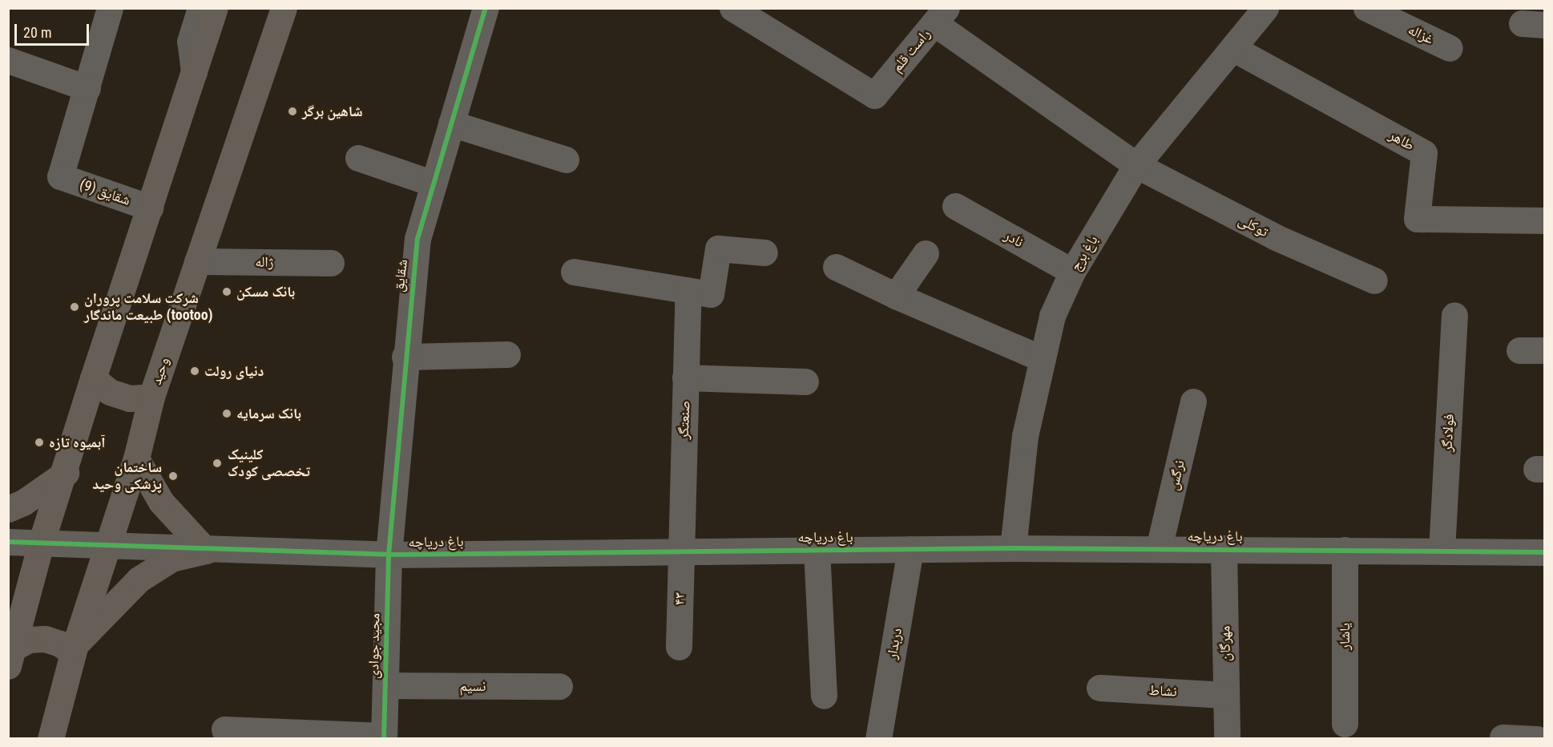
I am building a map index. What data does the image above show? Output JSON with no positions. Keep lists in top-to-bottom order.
{
  "streets": {
    "main road": ["وحید"],
    "street": [
      "غزاله",
      "راست قلم",
      "طاهر",
      "شقایق (9)",
      "توکلی",
      "نادر",
      "باغ برج",
      "ژاله",
      "شقایق",
      "صنعتگر",
      "فولادگر",
      "نرگس",
      "باغ دریاچه",
      "۴۳",
      "یاشار",
      "دربدار",
      "مهرگان",
      "مجید جوادی",
      "نسیم",
      "نشاط"
    ]
  },
  "crossings": [
    ["راست قلم", "توکلی"],
    ["راست قلم", "باغ برج"],
    ["طاهر", "باغ برج"],
    ["توکلی", "باغ برج"],
    ["نادر", "باغ برج"],
    ["باغ برج", "باغ دریاچه"],
    ["ژاله", "وحید"],
    ["شقایق", "باغ دریاچه"],
    ["شقایق", "مجید جوادی"],
    ["وحید", "باغ دریاچه"],
    ["صنعتگر", "باغ دریاچه"],
    ["صنعتگر", "۴۳"],
    ["فولادگر", "باغ دریاچه"],
    ["نرگس", "باغ دریاچه"],
    ["باغ دریاچه", "۴۳"],
    ["باغ دریاچه", "یاشار"],
    ["باغ دریاچه", "دربدار"],
    ["باغ دریاچه", "مهرگان"],
    ["باغ دریاچه", "مجید جوادی"],
    ["مهرگان", "نشاط"],
    ["مجید جوادی", "نسیم"]
  ],
  "places": [
    "شاهین برگر",
    "بانک مسکن",
    "شرکت سلامت پروران طبیعت ماندگار (tootoo)",
    "دنیای رولت",
    "بانک سرمایه",
    "آبمیوه تازه",
    "کلینیک تخصصی کودک",
    "ساختمان پزشکی وحید"
  ],
  "scale_bar": "20 m"
}
